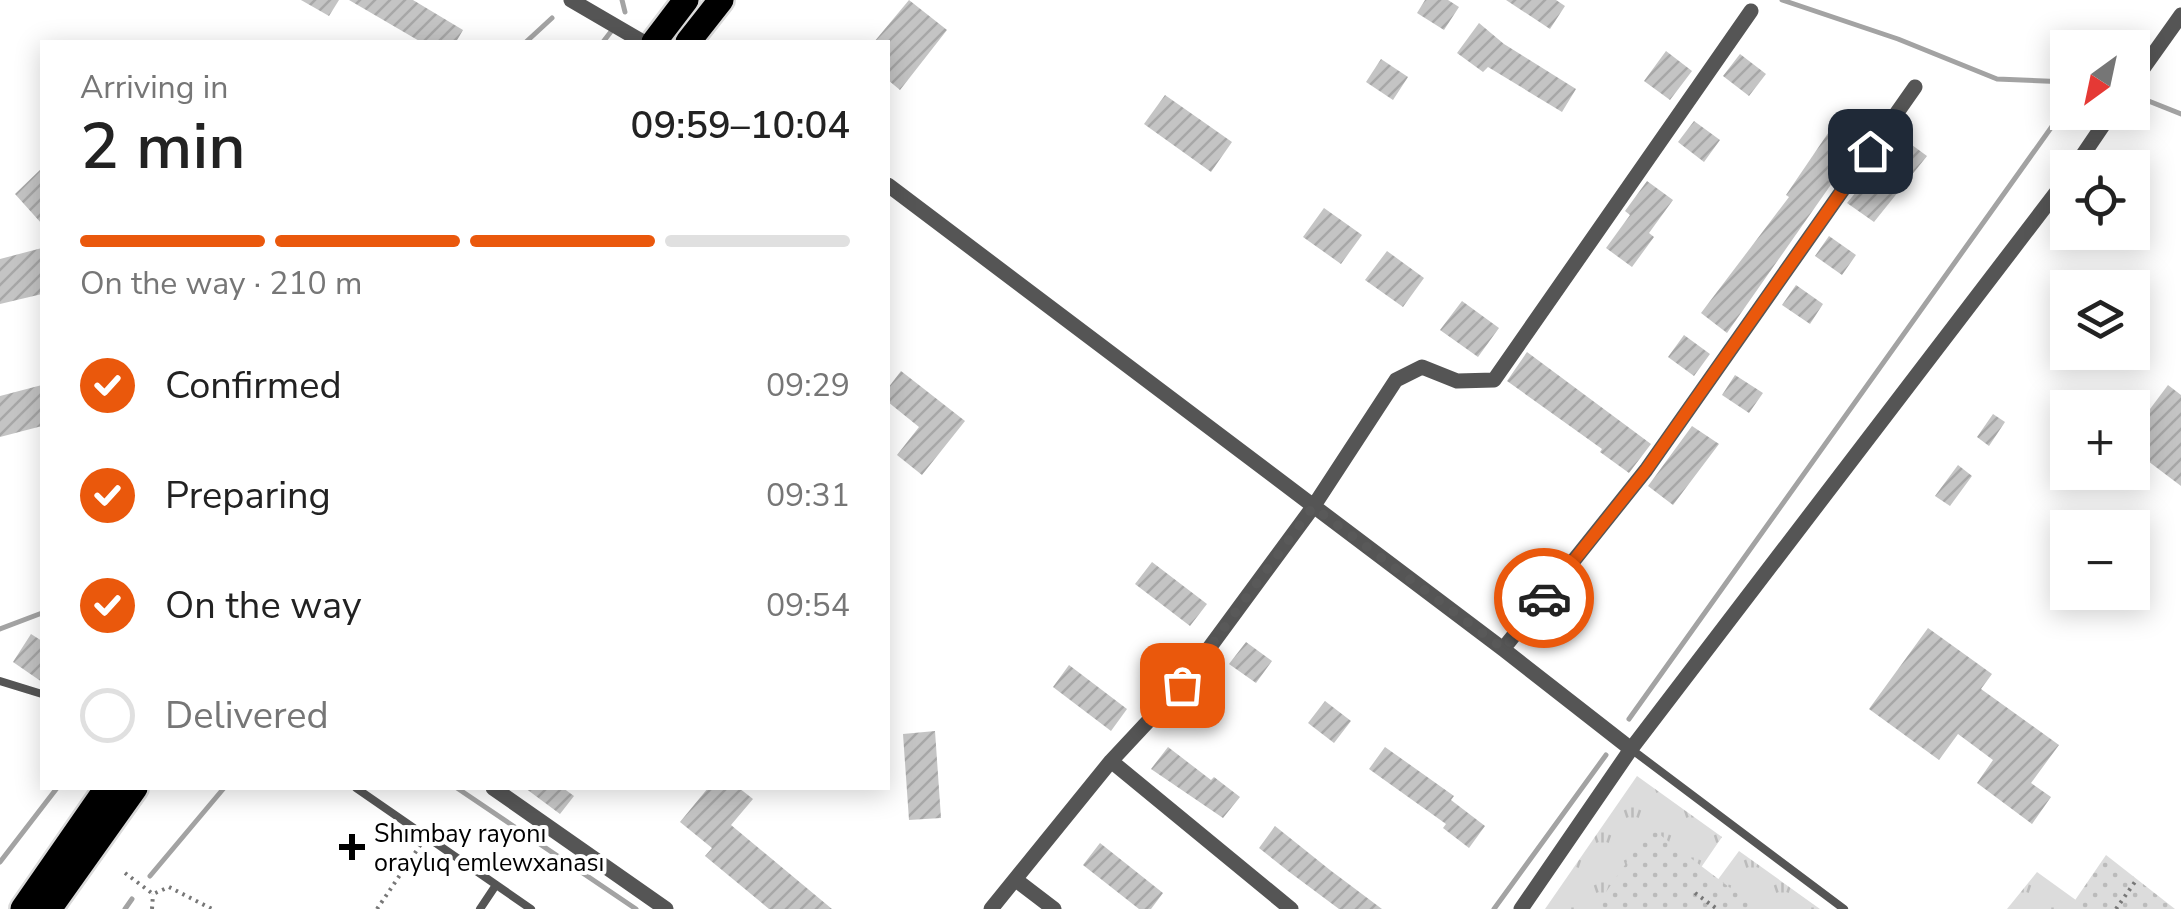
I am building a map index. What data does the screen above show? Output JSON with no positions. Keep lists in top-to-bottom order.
{
  "places": {
    "health": ["Shımbay rayonı oraylıq emlewxanası"]
  },
  "north": "bottom left",
  "page": {
    "map_buttons": ["+", "−"],
    "heading": ["2 min", "Arriving in", "09:59–10:04"],
    "bar": "On the way · 210 m",
    "list": [
      ["Confirmed", "09:29"],
      ["Preparing", "09:31"],
      ["On the way", "09:54"],
      "Delivered"
    ]
  }
}
